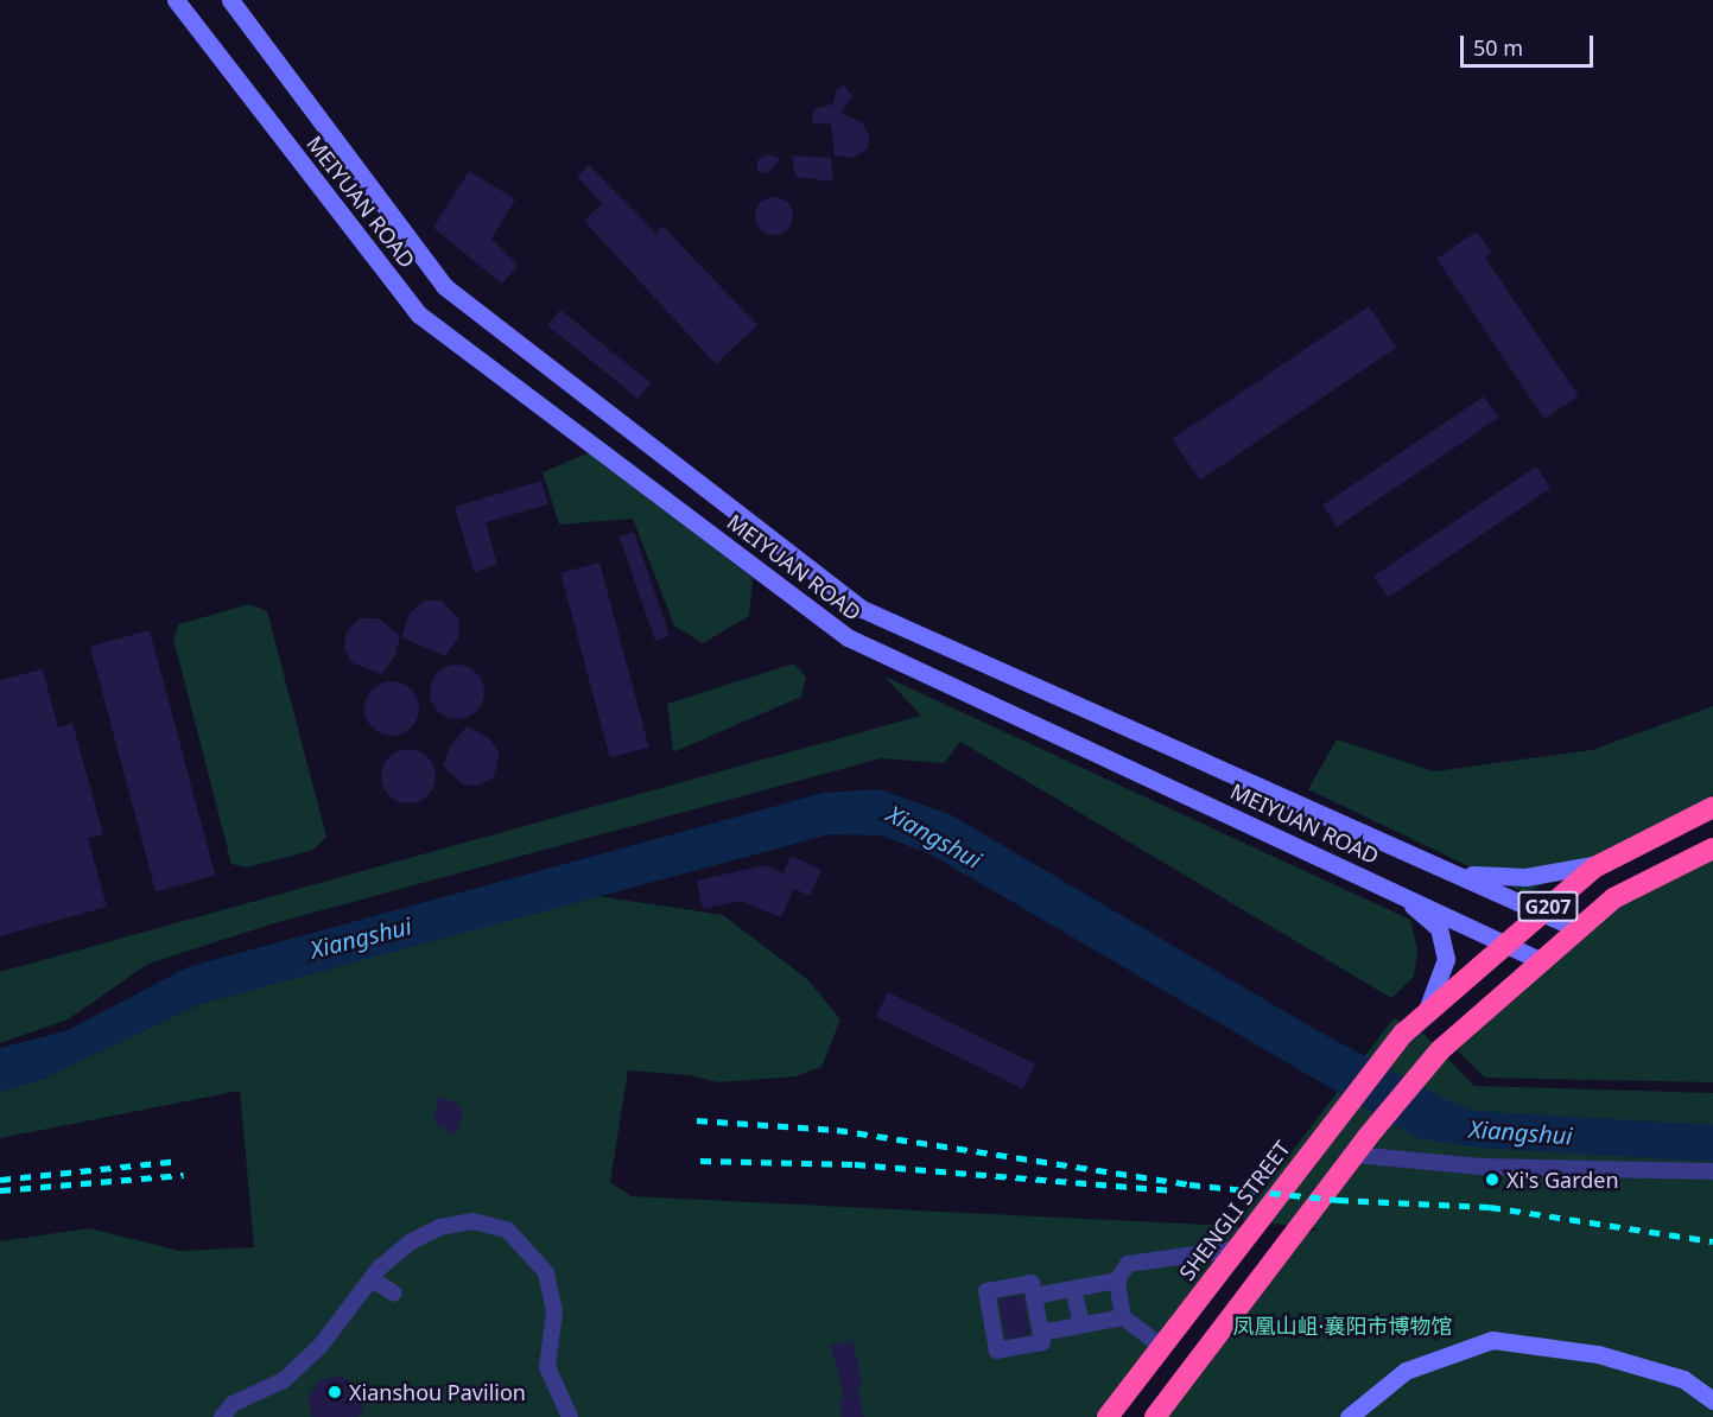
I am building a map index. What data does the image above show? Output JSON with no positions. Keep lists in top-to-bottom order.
{
  "streets": {
    "highway": ["G207", "SHENGLI STREET"],
    "main road": ["MEIYUAN ROAD"]
  },
  "crossings": [
    ["MEIYUAN ROAD", "G207"],
    ["G207", "SHENGLI STREET"]
  ],
  "water": ["Xiangshui"],
  "parks": ["凤凰山岨·襄阳市博物馆"],
  "places": ["Xi's Garden", "Xianshou Pavilion"],
  "scale_bar": "50 m"
}
